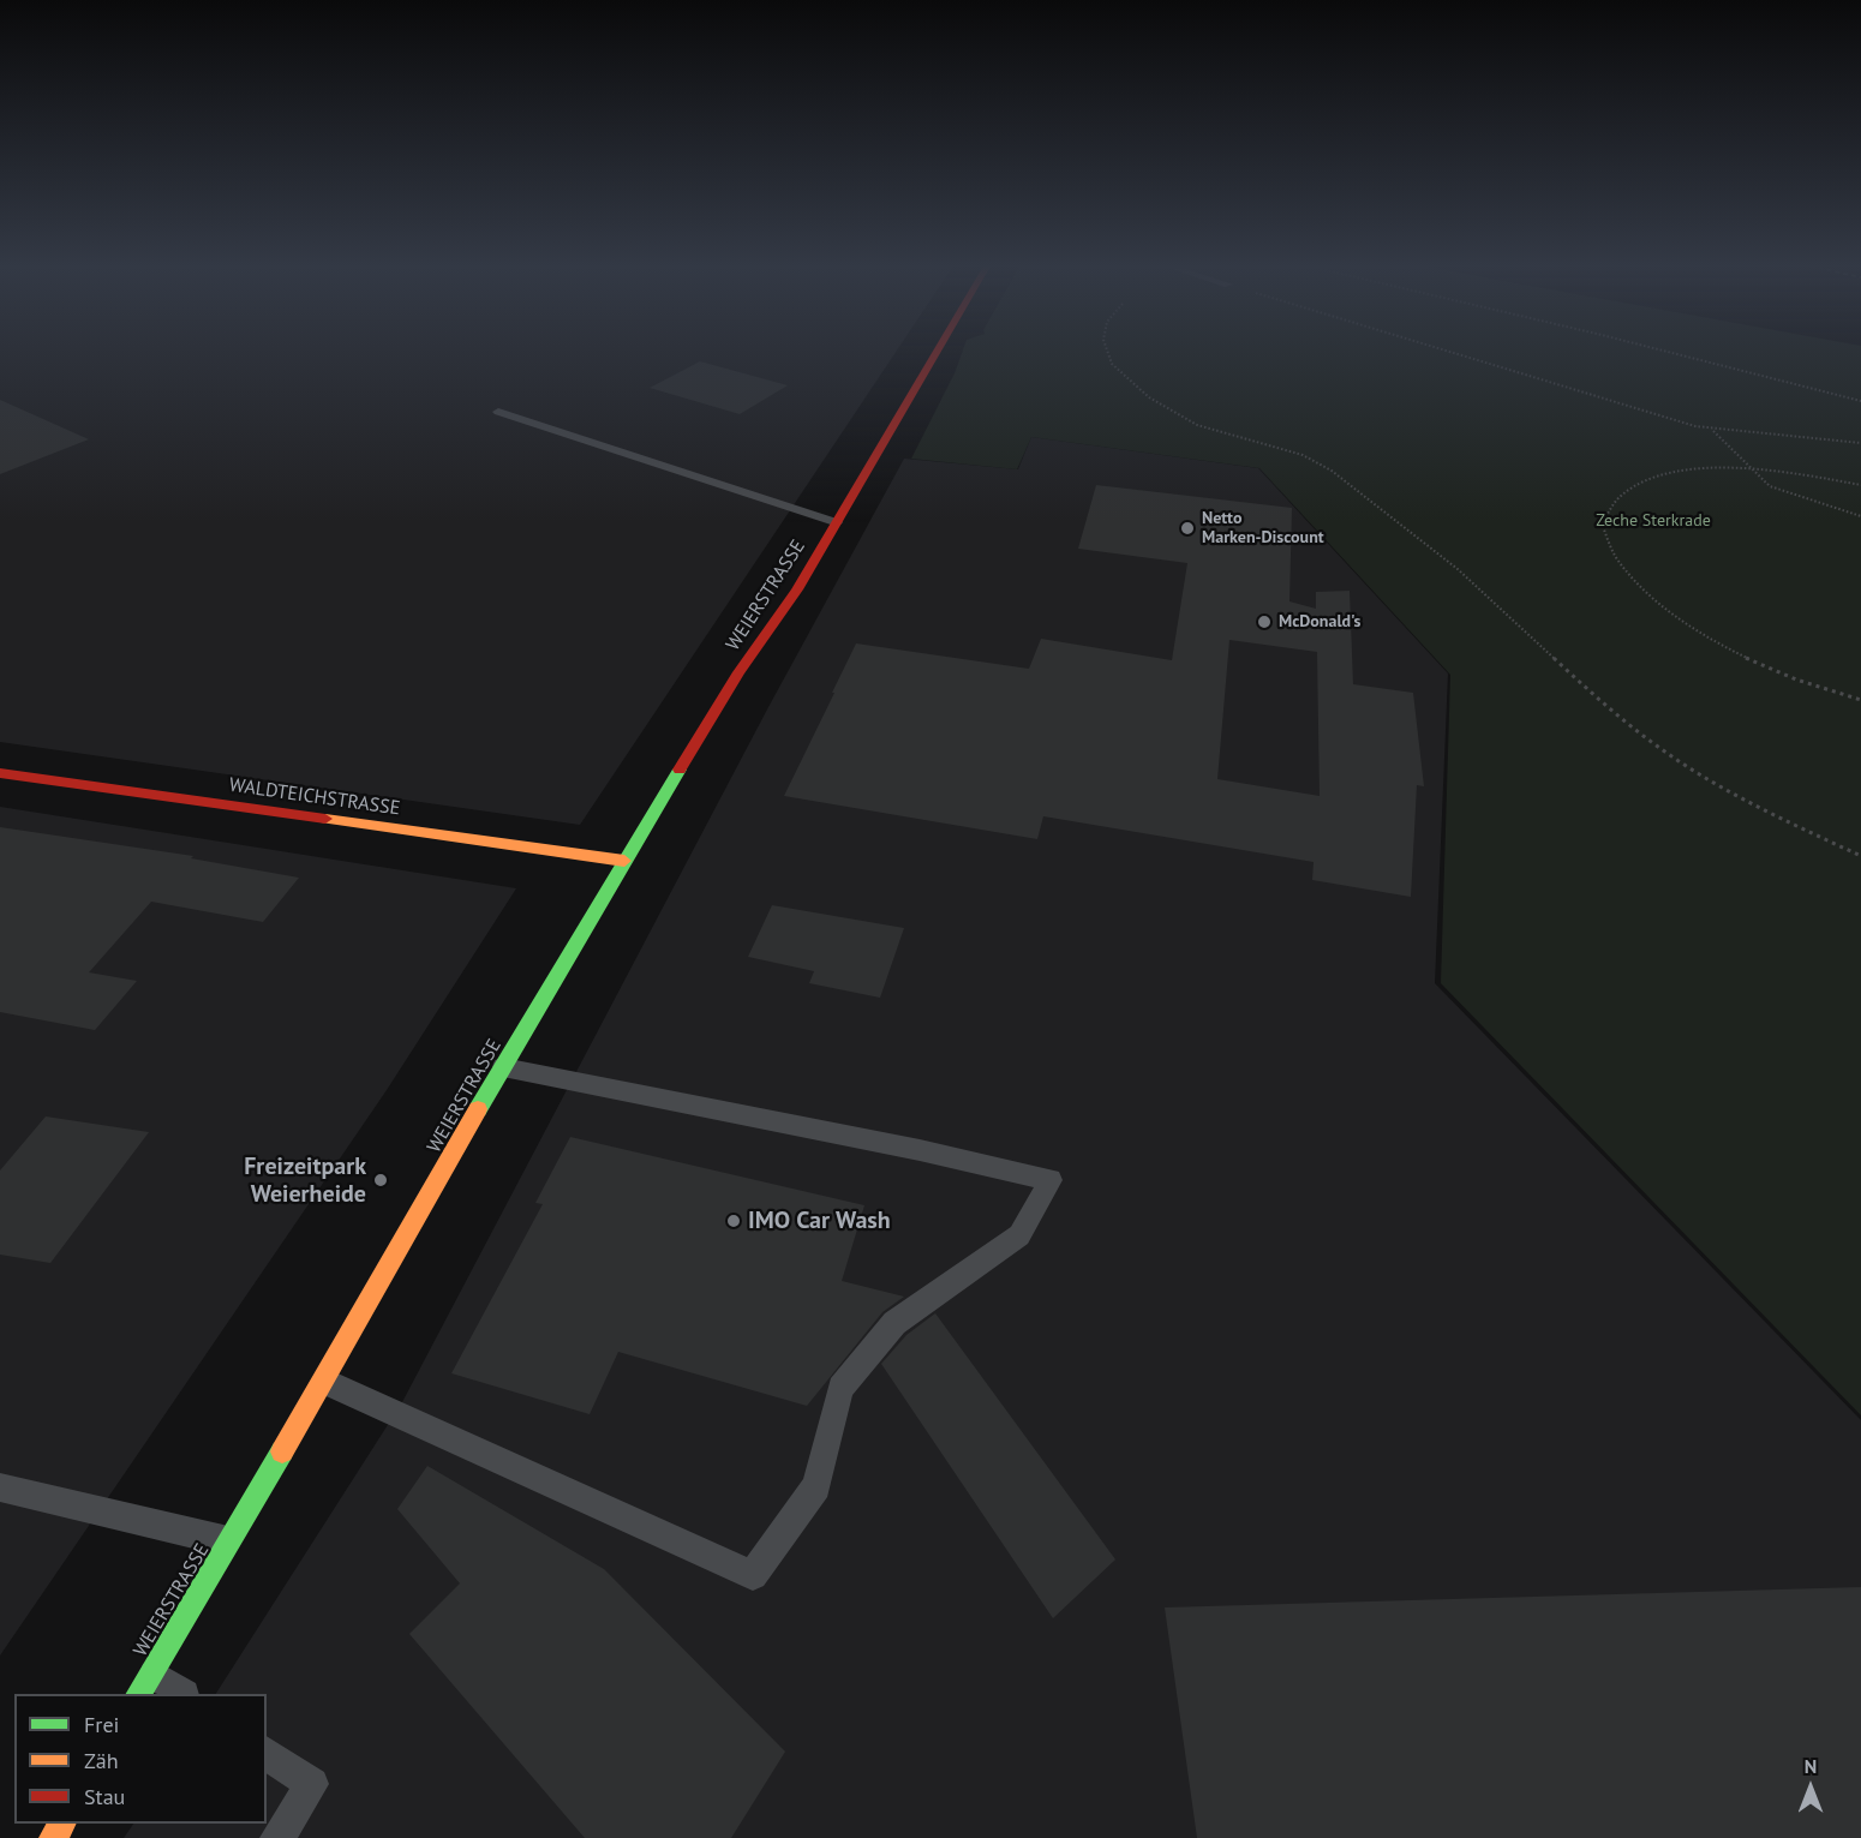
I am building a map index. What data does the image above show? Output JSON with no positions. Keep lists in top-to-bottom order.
{
  "streets": {
    "main road": ["WEIERSTRASSE", "WALDTEICHSTRASSE"]
  },
  "crossings": [
    ["WEIERSTRASSE", "WALDTEICHSTRASSE"]
  ],
  "parks": ["Zeche Sterkrade"],
  "places": [
    "Netto Marken-Discount",
    "McDonald's",
    "Freizeitpark Weierheide",
    "IMO Car Wash"
  ],
  "legend": ["Frei", "Zäh", "Stau"],
  "north": "top"
}
